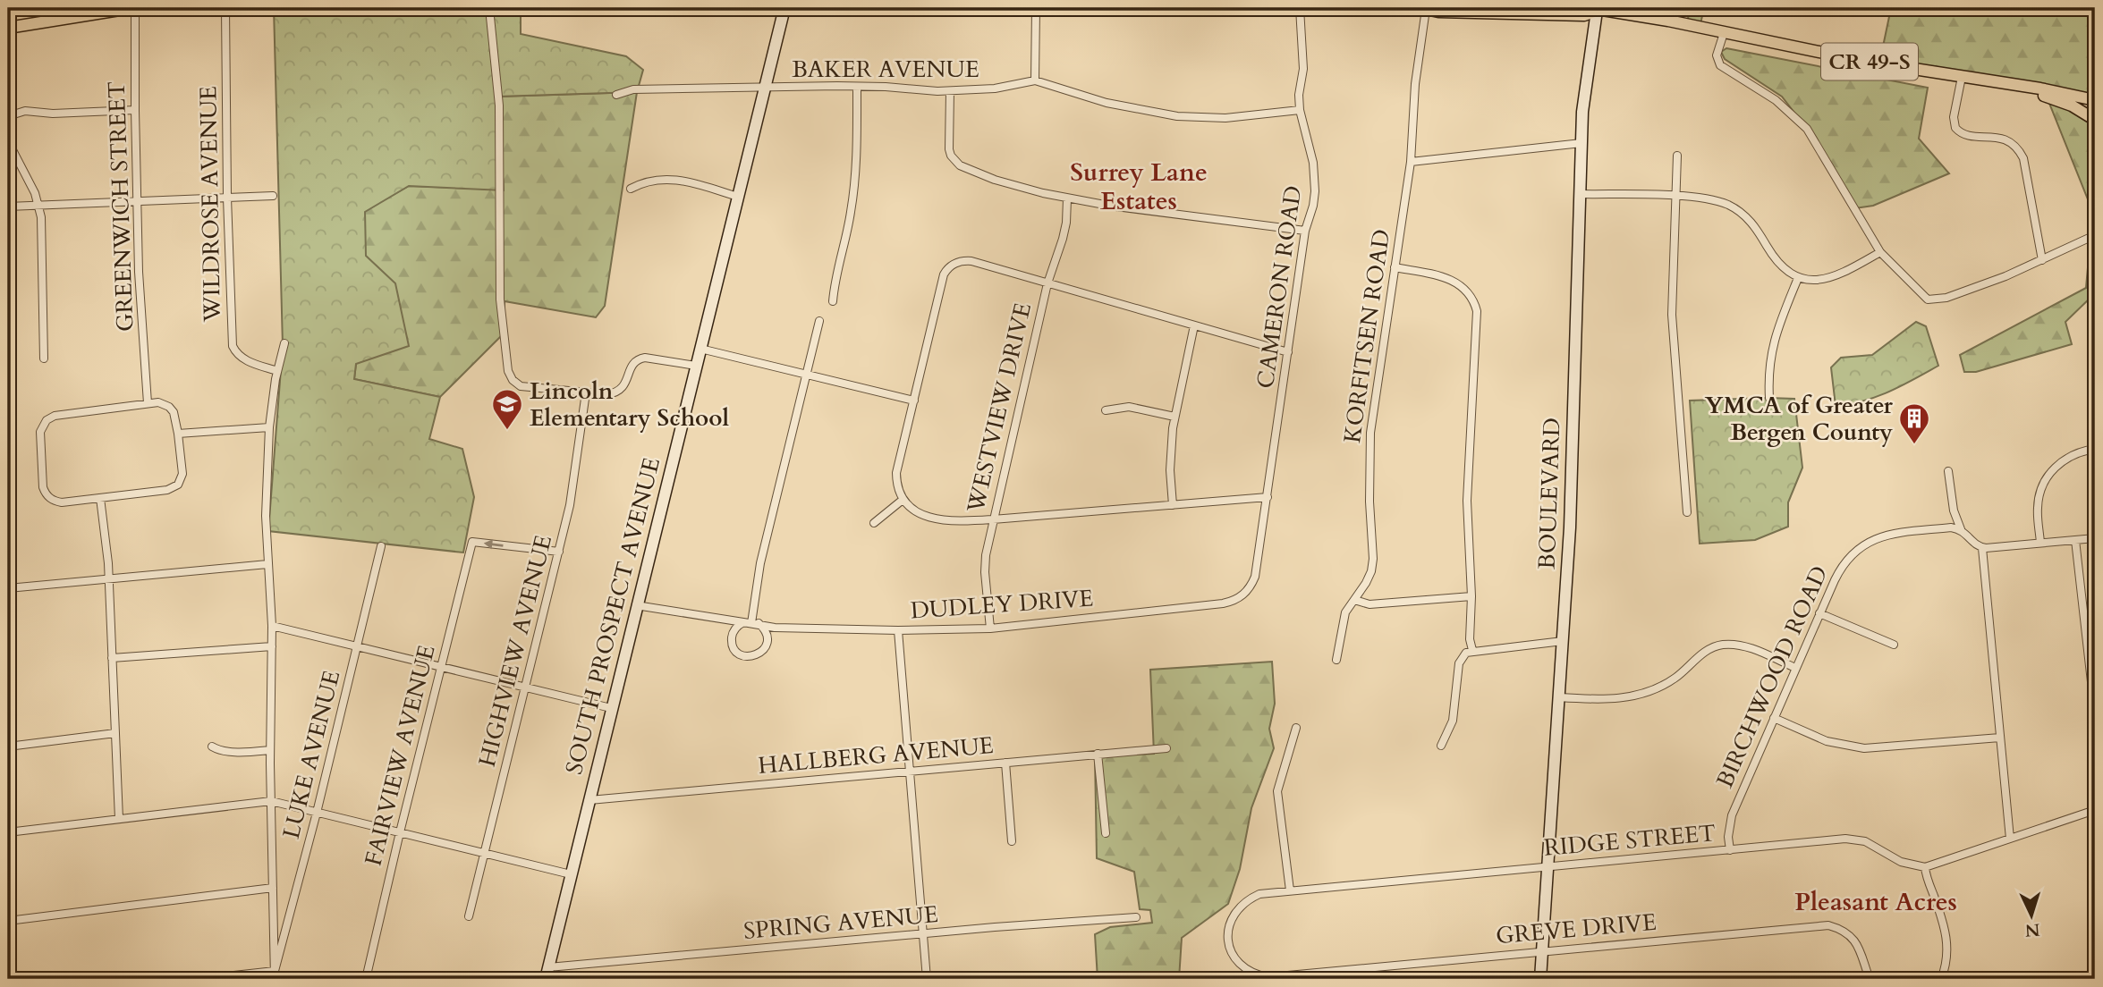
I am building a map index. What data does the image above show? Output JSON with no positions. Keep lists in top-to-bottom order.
{
  "streets": {
    "main road": ["CR 49-S"],
    "street": [
      "BAKER AVENUE",
      "WILDROSE AVENUE",
      "GREENWICH STREET",
      "CAMERON ROAD",
      "KORFITSEN ROAD",
      "WESTVIEW DRIVE",
      "BOULEVARD",
      "DUDLEY DRIVE",
      "SOUTH PROSPECT AVENUE",
      "HIGHVIEW AVENUE",
      "BIRCHWOOD ROAD",
      "LUKE AVENUE",
      "FAIRVIEW AVENUE",
      "HALLBERG AVENUE",
      "RIDGE STREET",
      "SPRING AVENUE",
      "GREVE DRIVE"
    ]
  },
  "crossings": [
    ["BAKER AVENUE", "CAMERON ROAD"],
    ["BAKER AVENUE", "SOUTH PROSPECT AVENUE"],
    ["CAMERON ROAD", "DUDLEY DRIVE"],
    ["WESTVIEW DRIVE", "DUDLEY DRIVE"],
    ["BOULEVARD", "RIDGE STREET"],
    ["BOULEVARD", "GREVE DRIVE"],
    ["DUDLEY DRIVE", "SOUTH PROSPECT AVENUE"],
    ["SOUTH PROSPECT AVENUE", "HALLBERG AVENUE"],
    ["SOUTH PROSPECT AVENUE", "SPRING AVENUE"],
    ["HIGHVIEW AVENUE", "FAIRVIEW AVENUE"],
    ["BIRCHWOOD ROAD", "RIDGE STREET"],
    ["RIDGE STREET", "GREVE DRIVE"]
  ],
  "districts": ["Surrey Lane Estates", "Pleasant Acres"],
  "places": {
    "school or university": ["Lincoln Elementary School"],
    "building": ["YMCA of Greater Bergen County"]
  },
  "north": "bottom"
}
